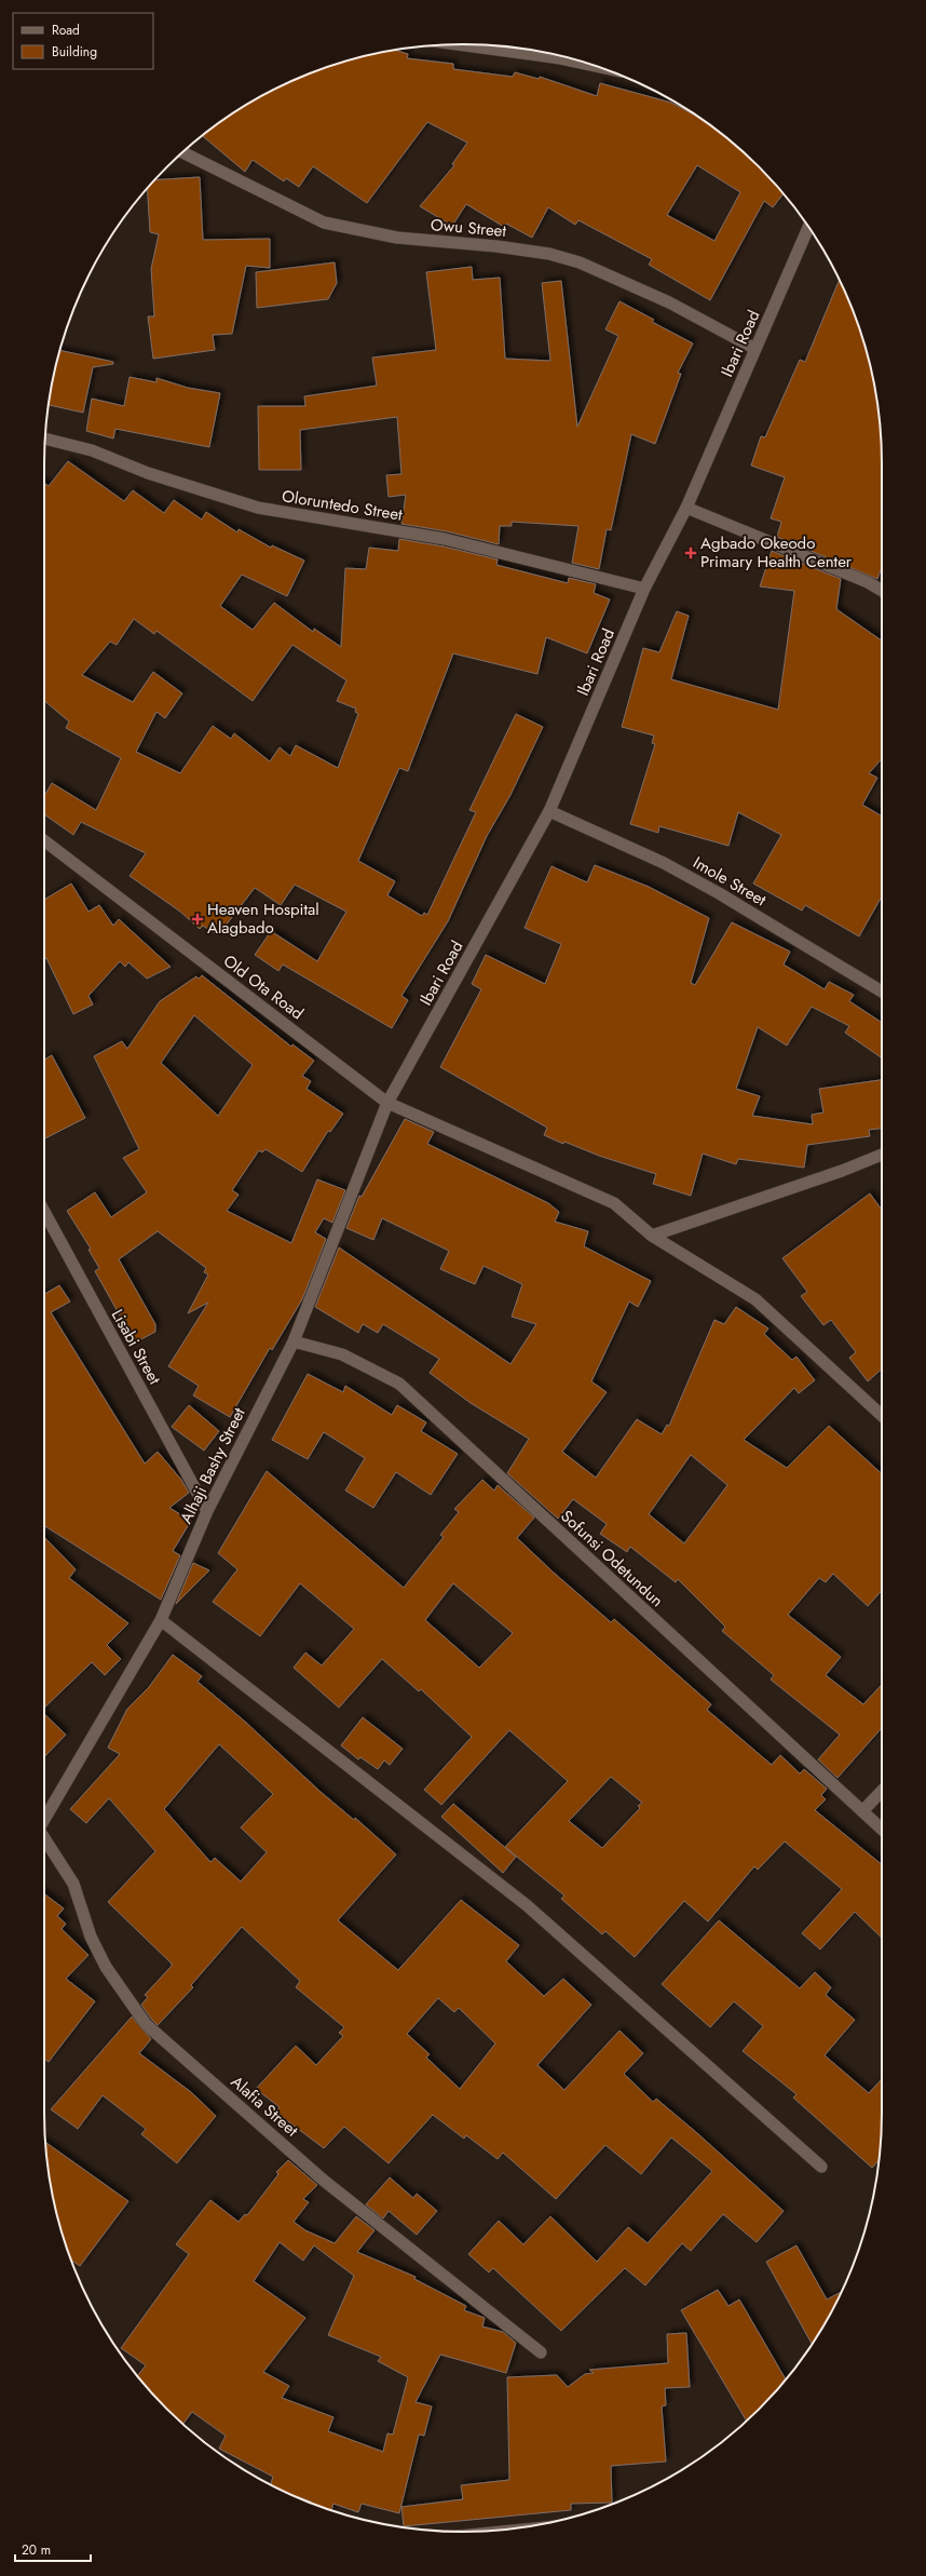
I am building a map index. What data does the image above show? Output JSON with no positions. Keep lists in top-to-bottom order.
{
  "streets": {
    "street": [
      "Owu Street",
      "Ibari Road",
      "Oloruntedo Street",
      "Imole Street",
      "Old Ota Road",
      "Lisabi Street",
      "Alhaji Bashy Street",
      "Sofunsi Odetundun",
      "Alafia Street"
    ]
  },
  "crossings": [
    ["Owu Street", "Ibari Road"],
    ["Ibari Road", "Oloruntedo Street"],
    ["Ibari Road", "Imole Street"],
    ["Ibari Road", "Old Ota Road"],
    ["Ibari Road", "Alhaji Bashy Street"],
    ["Old Ota Road", "Alhaji Bashy Street"],
    ["Lisabi Street", "Alhaji Bashy Street"],
    ["Alhaji Bashy Street", "Sofunsi Odetundun"]
  ],
  "places": {
    "health": ["Agbado Okeodo Primary Health Center", "Heaven Hospital Alagbado"]
  },
  "legend": ["Road", "Building"],
  "scale_bar": "20 m"
}
